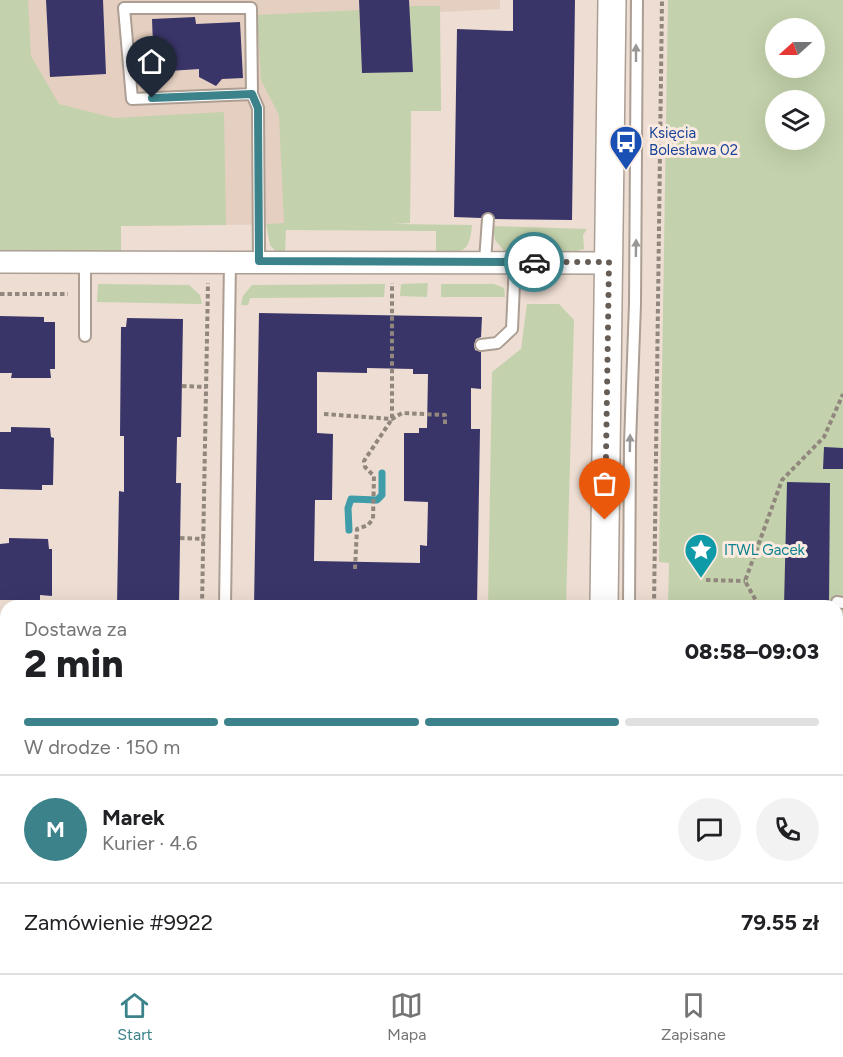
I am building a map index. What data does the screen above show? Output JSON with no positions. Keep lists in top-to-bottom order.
{
  "places": {
    "bus stop": ["Księcia Bolesława 02"],
    "place": ["ITWL Gacek"]
  },
  "north": "left",
  "page": {
    "heading": ["2 min", "Dostawa za", "08:58–09:03"],
    "panel": [
      "Marek",
      "Kurier · 4.6",
      "Zamówienie #9922",
      "79.55 zł"
    ],
    "bar": "W drodze · 150 m",
    "round": "M",
    "tabs": ["Start", "Mapa", "Zapisane"]
  }
}
